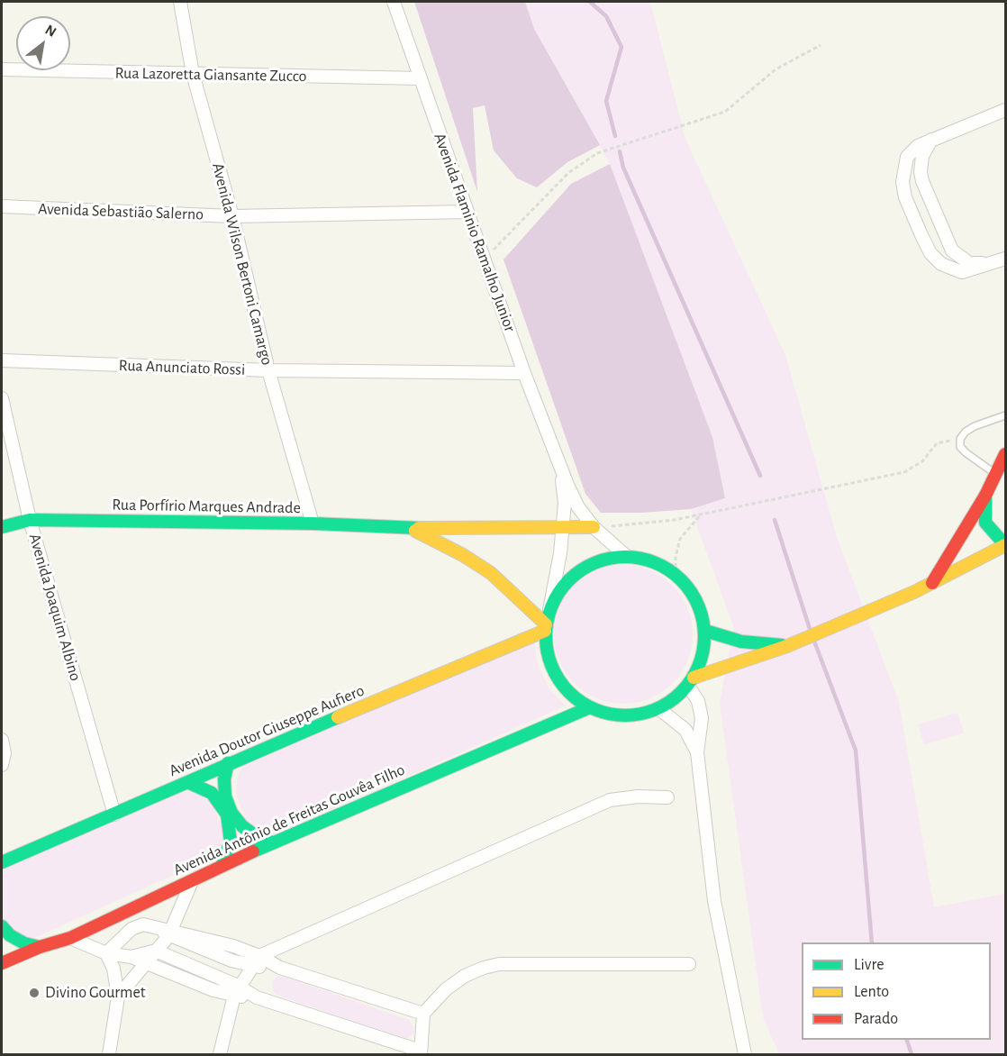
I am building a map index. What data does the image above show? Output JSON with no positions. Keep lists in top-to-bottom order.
{
  "streets": {
    "street": [
      "Rua Lazoretta Giansante Zucco",
      "Avenida Sebastião Salerno",
      "Avenida Flaminio Ramalho Junior",
      "Avenida Wilson Bertoni Camargo",
      "Rua Anunciato Rossi",
      "Rua Porfírio Marques Andrade",
      "Avenida Joaquim Albino",
      "Avenida Doutor Giuseppe Aufiero",
      "Avenida Antônio de Freitas Gouvêa Filho"
    ]
  },
  "crossings": [
    ["Rua Lazoretta Giansante Zucco", "Avenida Flaminio Ramalho Junior"],
    ["Rua Lazoretta Giansante Zucco", "Avenida Wilson Bertoni Camargo"],
    ["Avenida Sebastião Salerno", "Avenida Flaminio Ramalho Junior"],
    ["Avenida Sebastião Salerno", "Avenida Wilson Bertoni Camargo"],
    ["Avenida Flaminio Ramalho Junior", "Rua Anunciato Rossi"],
    ["Avenida Flaminio Ramalho Junior", "Rua Porfírio Marques Andrade"],
    ["Avenida Flaminio Ramalho Junior", "Avenida Doutor Giuseppe Aufiero"],
    ["Avenida Flaminio Ramalho Junior", "Avenida Antônio de Freitas Gouvêa Filho"],
    ["Avenida Wilson Bertoni Camargo", "Rua Anunciato Rossi"],
    ["Avenida Wilson Bertoni Camargo", "Rua Porfírio Marques Andrade"],
    ["Rua Porfírio Marques Andrade", "Avenida Joaquim Albino"],
    ["Rua Porfírio Marques Andrade", "Avenida Doutor Giuseppe Aufiero"],
    ["Rua Porfírio Marques Andrade", "Avenida Antônio de Freitas Gouvêa Filho"],
    ["Avenida Joaquim Albino", "Avenida Doutor Giuseppe Aufiero"],
    ["Avenida Doutor Giuseppe Aufiero", "Avenida Antônio de Freitas Gouvêa Filho"]
  ],
  "places": ["Divino Gourmet"],
  "legend": ["Livre", "Lento", "Parado"],
  "north": "top right"
}
